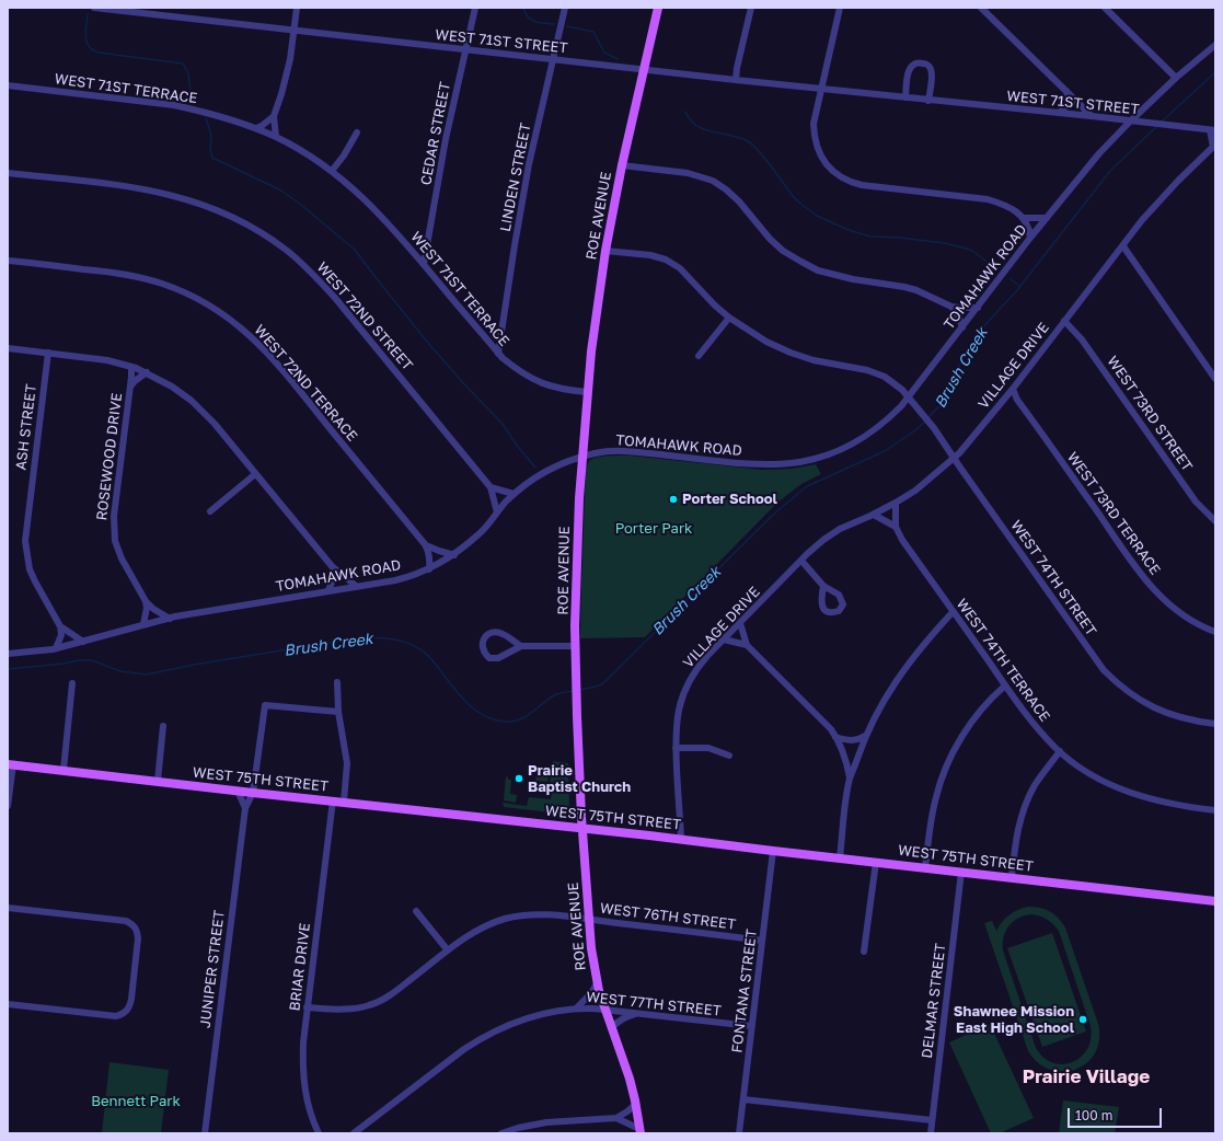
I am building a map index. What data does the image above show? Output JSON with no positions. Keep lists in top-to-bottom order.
{
  "streets": {
    "main road": ["ROE AVENUE", "WEST 75TH STREET"],
    "street": [
      "WEST 71ST STREET",
      "WEST 71ST TERRACE",
      "CEDAR STREET",
      "LINDEN STREET",
      "TOMAHAWK ROAD",
      "WEST 72ND STREET",
      "VILLAGE DRIVE",
      "WEST 72ND TERRACE",
      "WEST 73RD STREET",
      "ASH STREET",
      "ROSEWOOD DRIVE",
      "WEST 73RD TERRACE",
      "WEST 74TH STREET",
      "WEST 74TH TERRACE",
      "WEST 76TH STREET",
      "BRIAR DRIVE",
      "JUNIPER STREET",
      "FONTANA STREET",
      "DELMAR STREET",
      "WEST 77TH STREET"
    ]
  },
  "crossings": [
    ["WEST 71ST STREET", "CEDAR STREET"],
    ["WEST 71ST STREET", "LINDEN STREET"],
    ["WEST 71ST STREET", "ROE AVENUE"],
    ["WEST 71ST STREET", "TOMAHAWK ROAD"],
    ["WEST 71ST STREET", "VILLAGE DRIVE"],
    ["WEST 71ST TERRACE", "CEDAR STREET"],
    ["WEST 71ST TERRACE", "LINDEN STREET"],
    ["WEST 71ST TERRACE", "ROE AVENUE"],
    ["ROE AVENUE", "TOMAHAWK ROAD"],
    ["ROE AVENUE", "WEST 75TH STREET"],
    ["ROE AVENUE", "WEST 76TH STREET"],
    ["ROE AVENUE", "WEST 77TH STREET"],
    ["TOMAHAWK ROAD", "WEST 72ND STREET"],
    ["TOMAHAWK ROAD", "WEST 72ND TERRACE"],
    ["TOMAHAWK ROAD", "ASH STREET"],
    ["TOMAHAWK ROAD", "ROSEWOOD DRIVE"],
    ["TOMAHAWK ROAD", "WEST 74TH STREET"],
    ["VILLAGE DRIVE", "WEST 73RD STREET"],
    ["VILLAGE DRIVE", "WEST 73RD TERRACE"],
    ["VILLAGE DRIVE", "WEST 74TH STREET"],
    ["VILLAGE DRIVE", "WEST 74TH TERRACE"],
    ["VILLAGE DRIVE", "WEST 75TH STREET"],
    ["WEST 75TH STREET", "BRIAR DRIVE"],
    ["WEST 75TH STREET", "JUNIPER STREET"],
    ["WEST 75TH STREET", "FONTANA STREET"],
    ["WEST 75TH STREET", "DELMAR STREET"],
    ["WEST 76TH STREET", "BRIAR DRIVE"],
    ["WEST 76TH STREET", "FONTANA STREET"],
    ["FONTANA STREET", "WEST 77TH STREET"]
  ],
  "districts": ["Prairie Village"],
  "water": ["Brush Creek"],
  "parks": ["Porter Park", "Bennett Park"],
  "places": ["Porter School", "Prairie Baptist Church", "Shawnee Mission East High School"],
  "scale_bar": "100 m"
}
